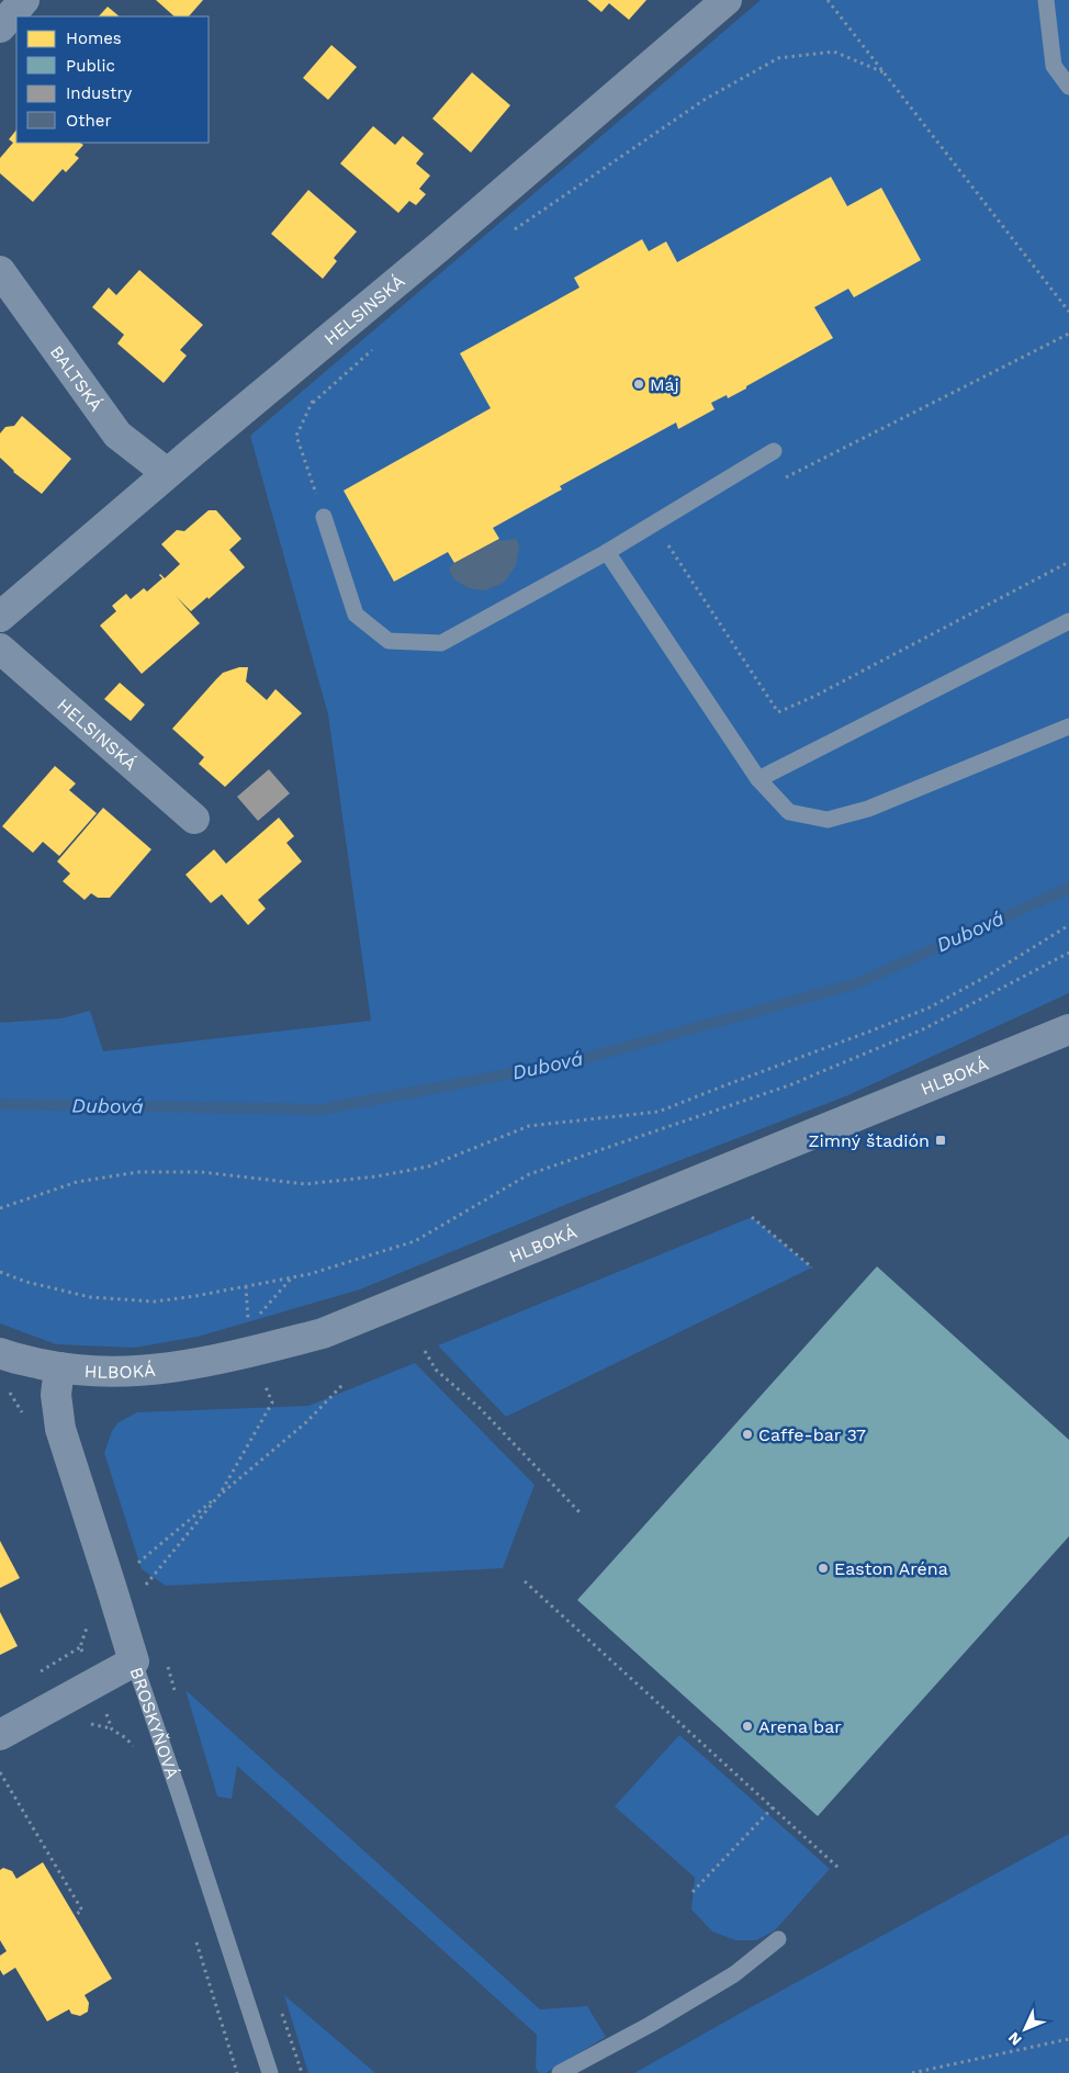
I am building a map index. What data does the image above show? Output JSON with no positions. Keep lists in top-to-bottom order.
{
  "streets": {
    "street": [
      "HELSINSKÁ",
      "BALTSKÁ",
      "HLBOKÁ",
      "BROSKYŇOVÁ"
    ]
  },
  "crossings": [
    ["HELSINSKÁ", "BALTSKÁ"],
    ["HLBOKÁ", "BROSKYŇOVÁ"]
  ],
  "water": ["Dubová"],
  "places": {
    "other": [
      "Máj",
      "Caffe-bar 37",
      "Easton Aréna",
      "Arena bar"
    ],
    "transit": ["Zimný štadión"]
  },
  "legend": [
    "Homes",
    "Public",
    "Industry",
    "Other"
  ],
  "north": "bottom left"
}
